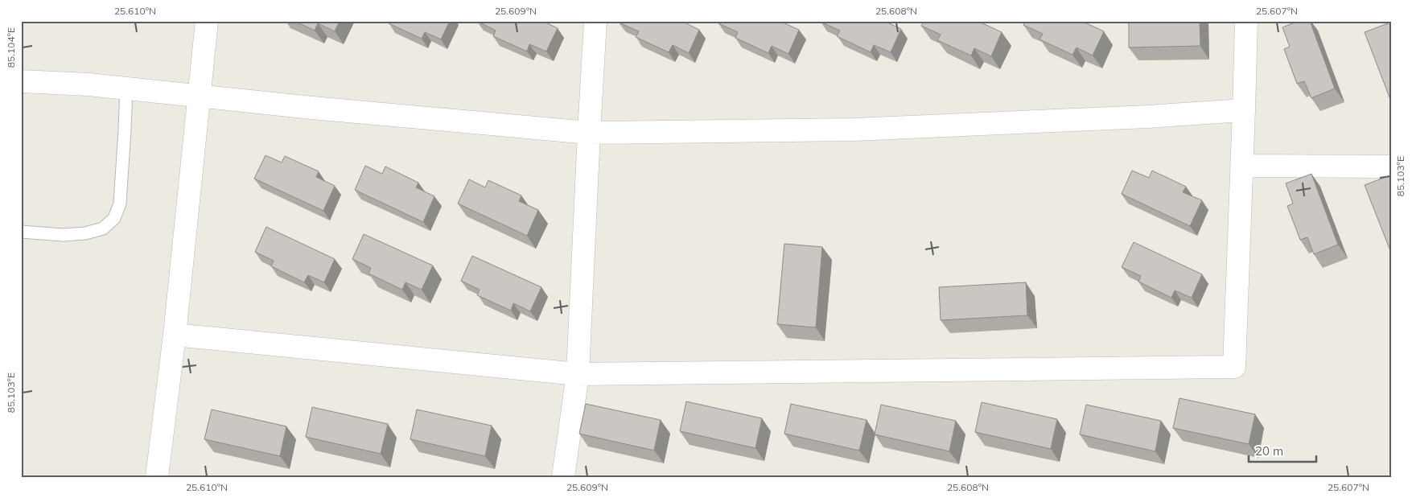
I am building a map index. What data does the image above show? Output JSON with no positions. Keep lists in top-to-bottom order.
{
  "scale_bar": "20 m",
  "coordinates": [
    "25.610°N",
    "25.609°N",
    "25.608°N",
    "25.607°N",
    "85.104°E",
    "85.103°E"
  ]
}
